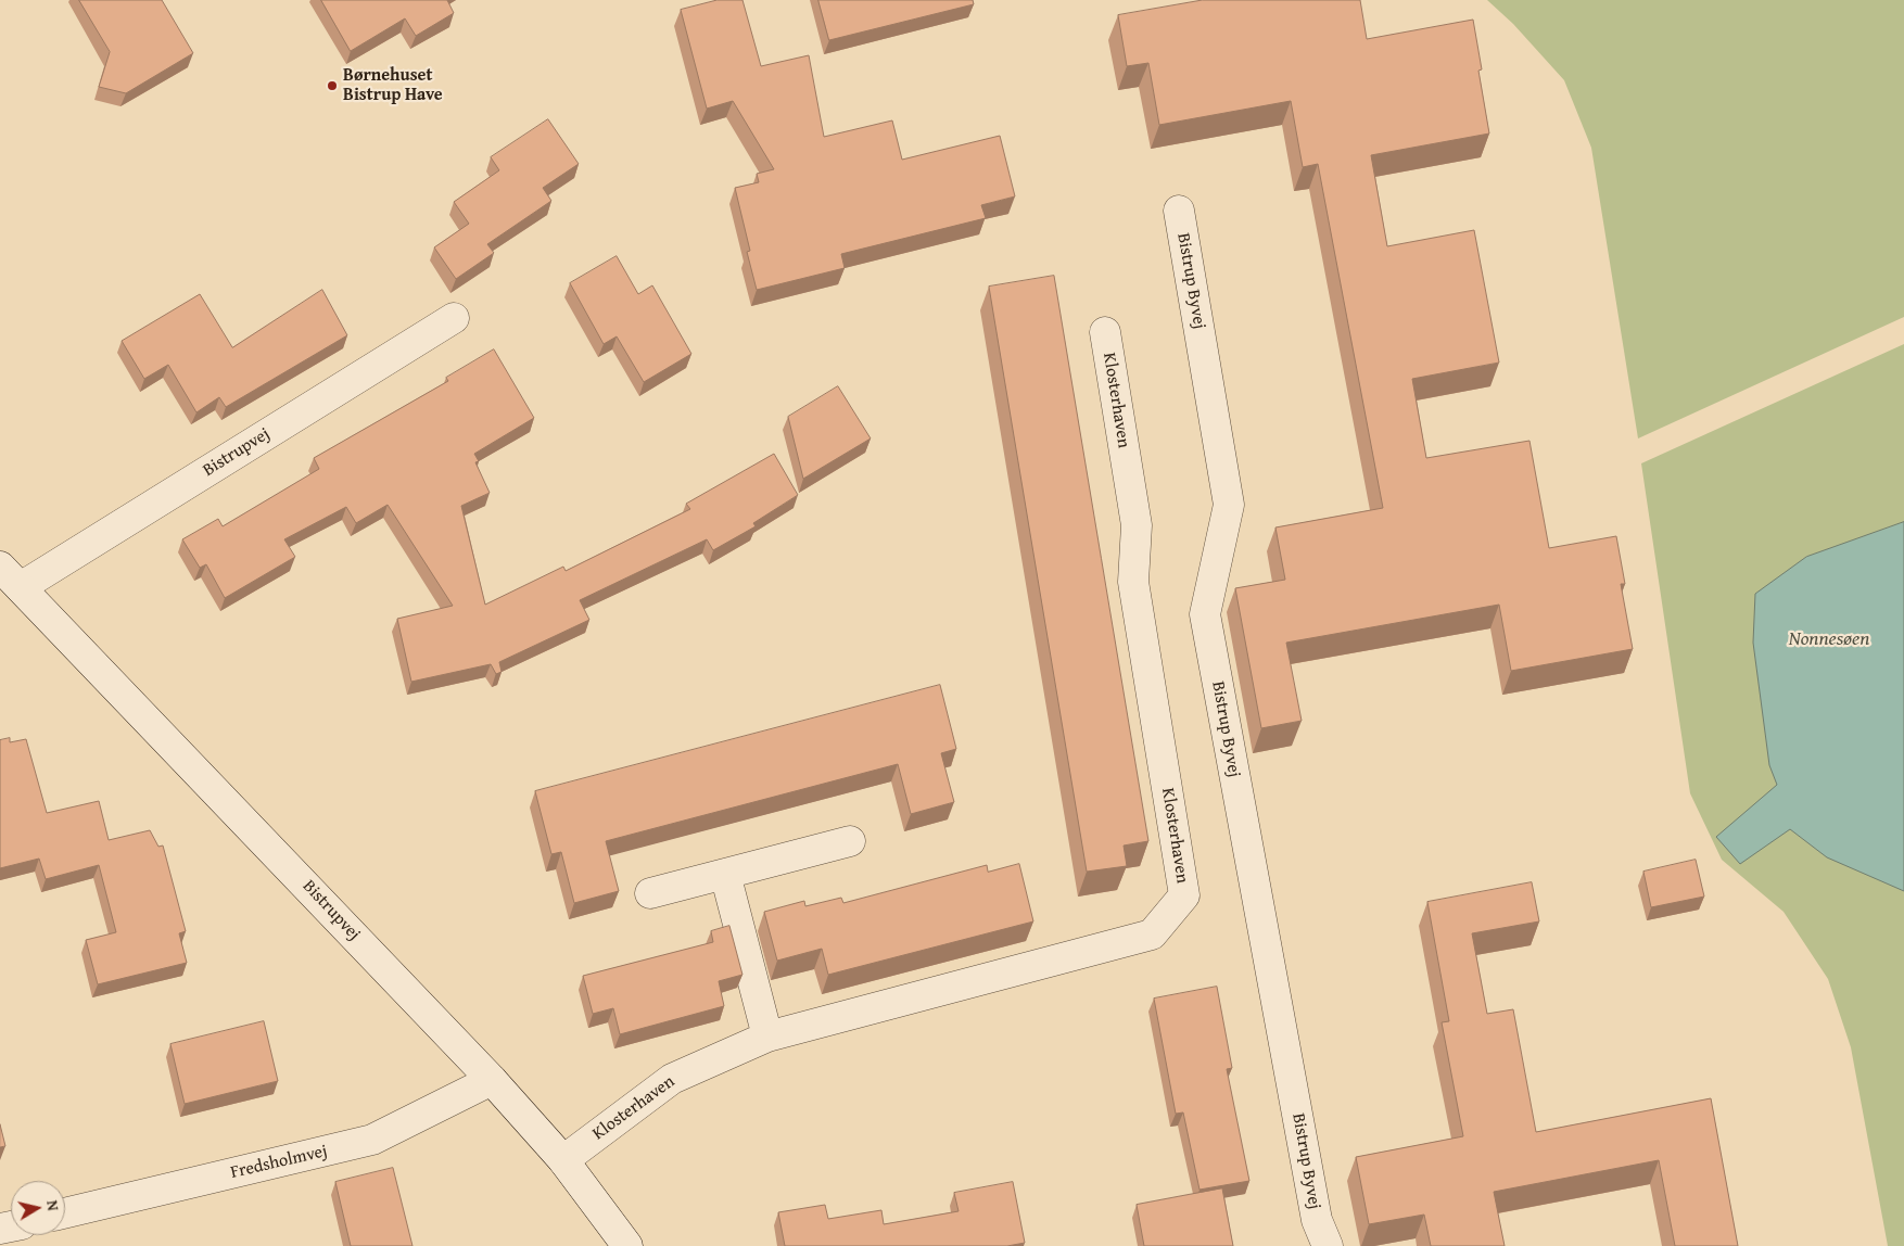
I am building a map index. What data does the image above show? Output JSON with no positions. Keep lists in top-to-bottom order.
{
  "streets": {
    "street": [
      "Bistrup Byvej",
      "Klosterhaven",
      "Bistrupvej",
      "Fredsholmvej"
    ]
  },
  "crossings": [
    ["Klosterhaven", "Bistrupvej"],
    ["Bistrupvej", "Fredsholmvej"]
  ],
  "water": ["Nonnesøen"],
  "places": ["Børnehuset Bistrup Have"],
  "north": "right"
}
